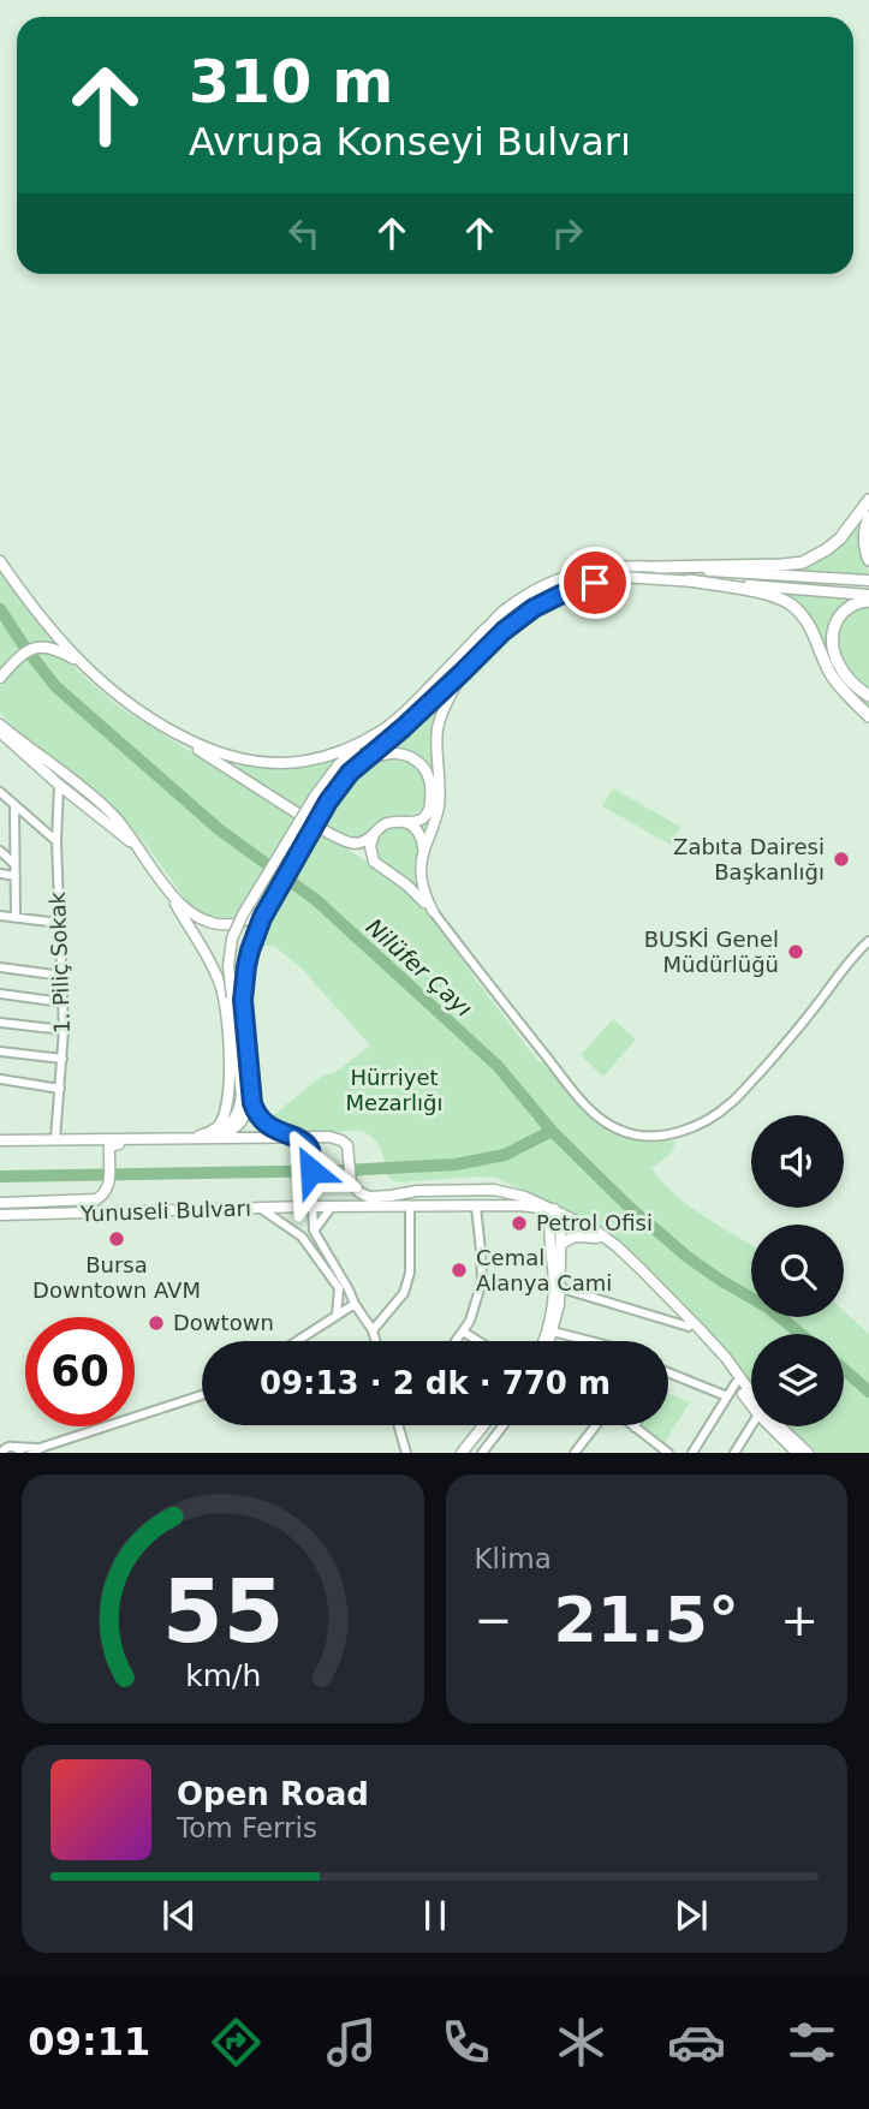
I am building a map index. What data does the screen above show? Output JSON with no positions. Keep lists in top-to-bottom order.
{
  "streets": {
    "main road": ["Yunuseli Bulvarı"],
    "street": ["1. Piliç Sokak"]
  },
  "water": ["Nilüfer Çayı"],
  "parks": ["Hürriyet Mezarlığı"],
  "places": [
    "Zabıta Dairesi Başkanlığı",
    "BUSKİ Genel Müdürlüğü",
    "Petrol Ofisi",
    "Bursa Downtown AVM",
    "Cemal Alanya Cami",
    "Dowtown"
  ],
  "page": {
    "turn": ["310 m", "Avrupa Konseyi Bulvarı"],
    "limit": "60",
    "trip": "09:13 · 2 dk · 770 m",
    "tile": "Klima",
    "heat": ["−", "21.5°", "+"],
    "song": ["Open Road", "Tom Ferris"],
    "tabs": "09:11",
    "gauge": ["55", "km/h"]
  }
}
